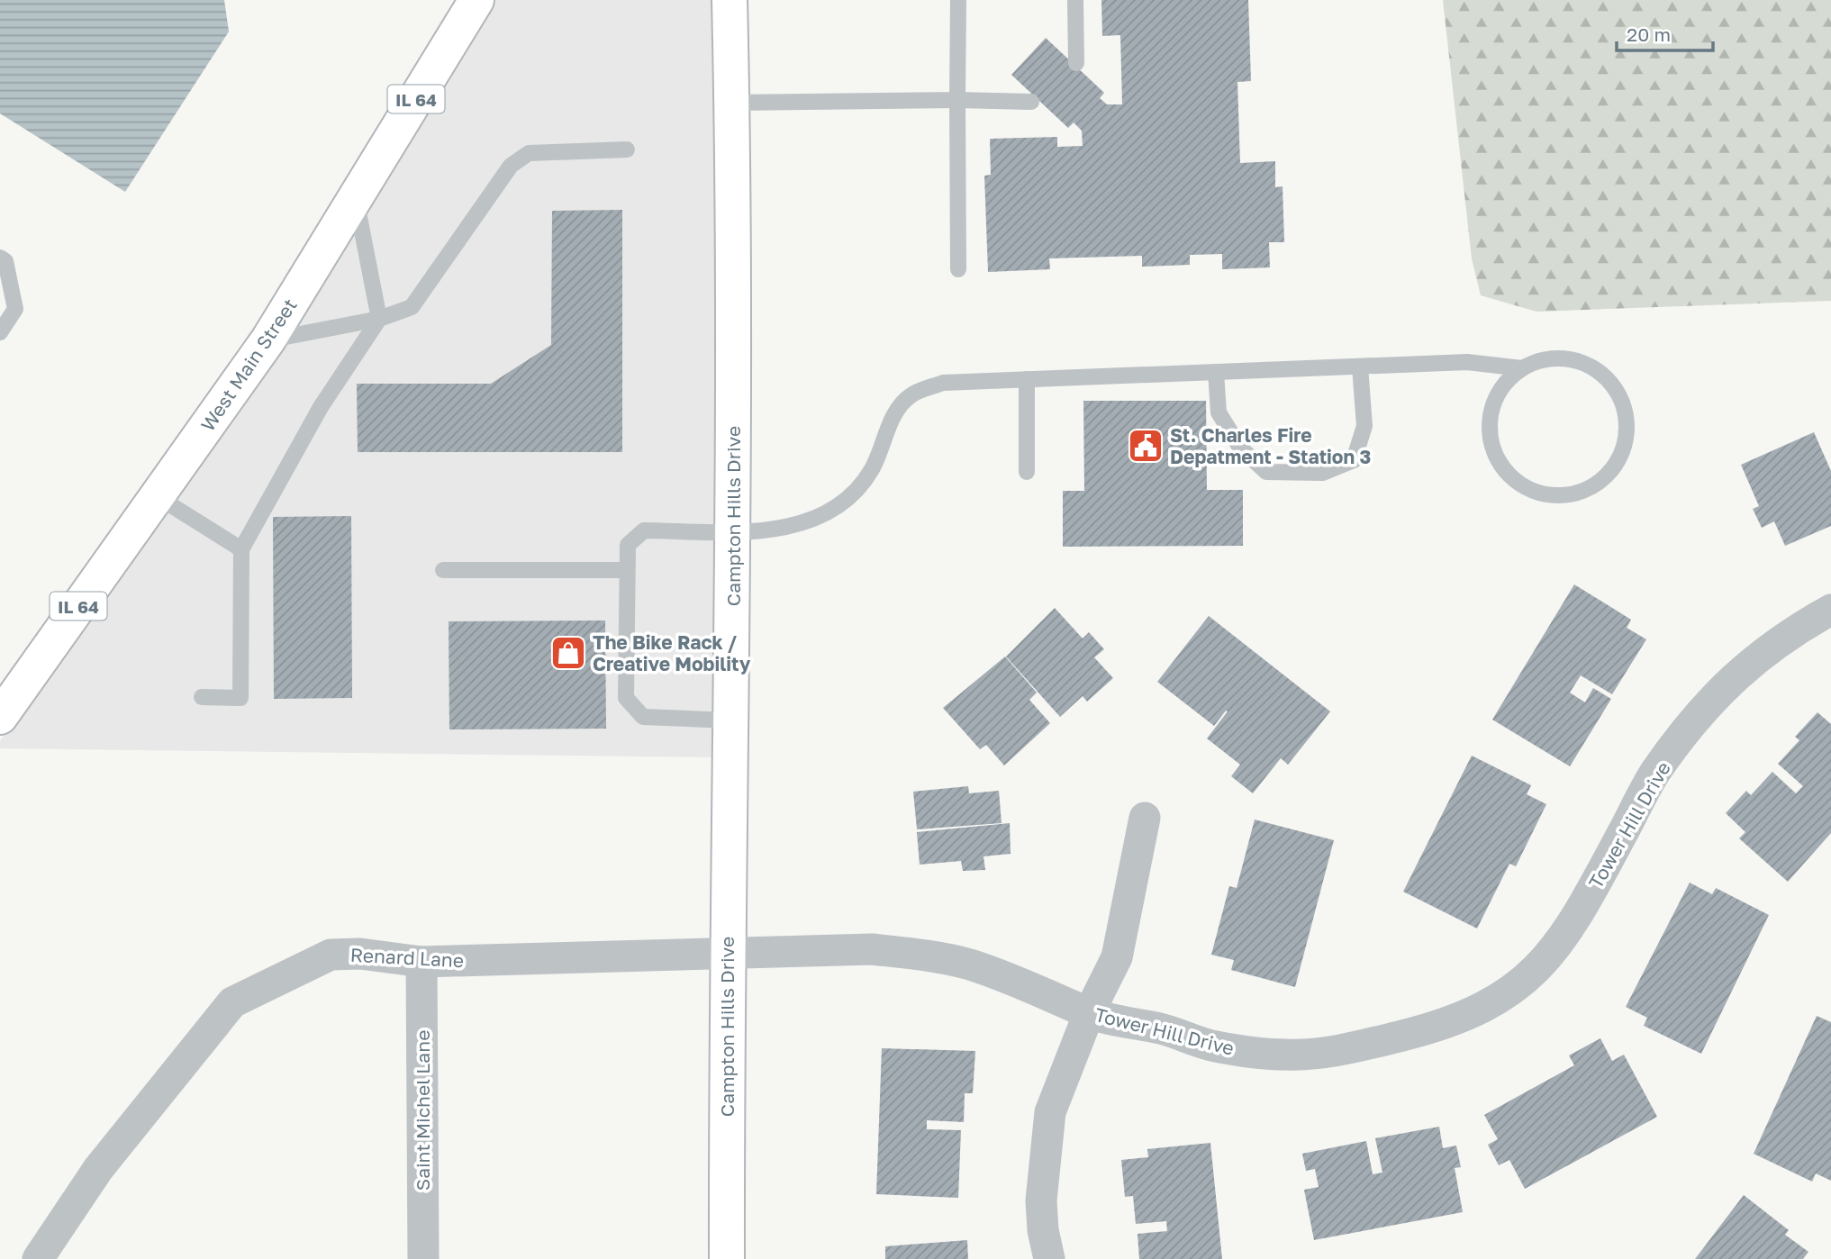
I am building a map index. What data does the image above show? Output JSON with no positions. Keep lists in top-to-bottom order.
{
  "streets": {
    "street": [
      "IL 64",
      "West Main Street",
      "Campton Hills Drive",
      "Tower Hill Drive",
      "Renard Lane",
      "Saint Michel Lane"
    ]
  },
  "crossings": [
    ["Campton Hills Drive", "Tower Hill Drive"],
    ["Campton Hills Drive", "Renard Lane"],
    ["Tower Hill Drive", "Renard Lane"],
    ["Renard Lane", "Saint Michel Lane"]
  ],
  "places": {
    "public building": ["St. Charles Fire Depatment - Station 3"],
    "shop": ["The Bike Rack / Creative Mobility"]
  },
  "scale_bar": "20 m"
}
